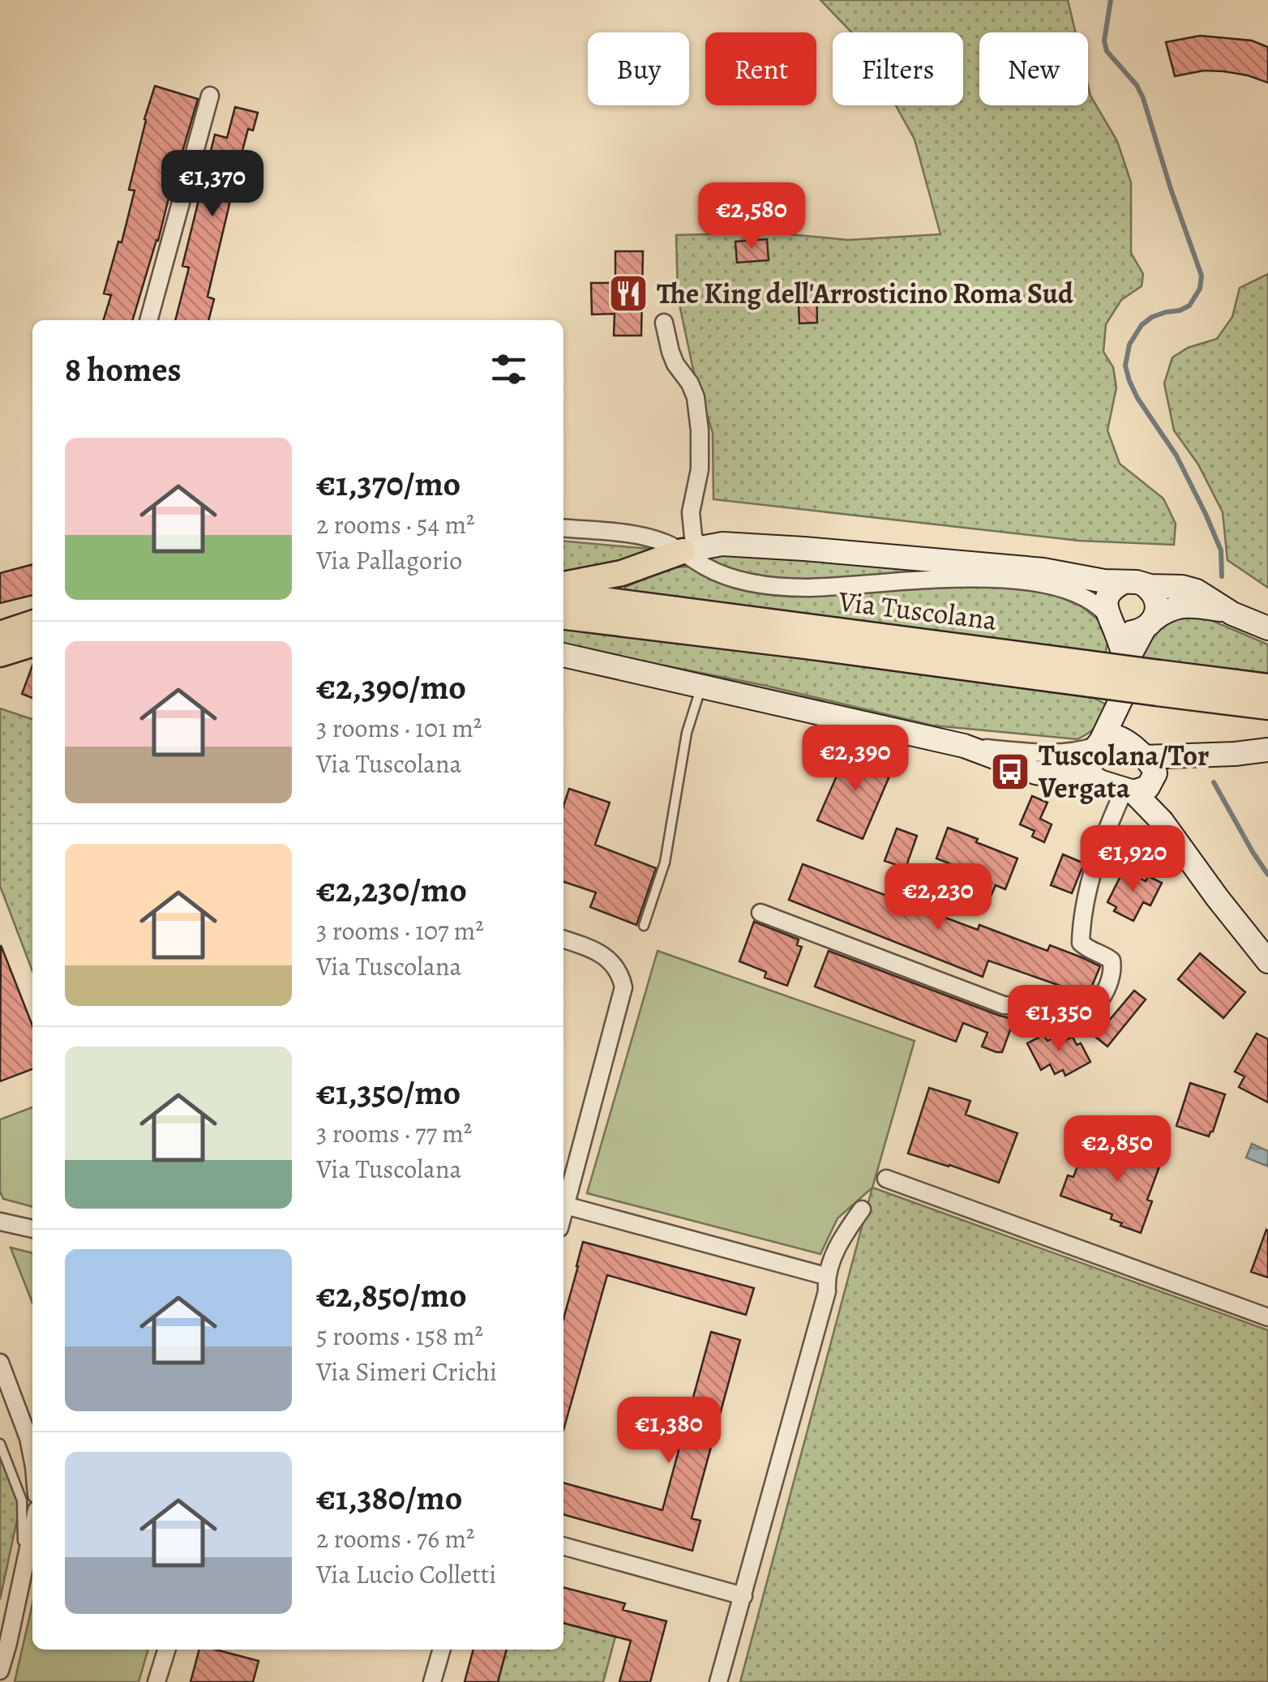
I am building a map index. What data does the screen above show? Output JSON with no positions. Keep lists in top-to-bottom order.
{
  "streets": {
    "main road": ["Via Tuscolana"]
  },
  "places": {
    "restaurant": ["The King dell'Arrosticino Roma Sud"],
    "bus stop": ["Tuscolana/Tor Vergata"]
  },
  "page": {
    "chip": [
      "Buy",
      "Rent",
      "Filters",
      "New"
    ],
    "price": [
      "€1,370",
      "€2,580",
      "€2,390",
      "€1,920",
      "€2,230",
      "€1,350",
      "€2,850",
      "€1,380"
    ],
    "heading": "8 homes",
    "list": [
      {
        "name": "€1,370/mo",
        "note": "2 rooms · 54 m² · Via Pallagorio"
      },
      {
        "name": "€2,390/mo",
        "note": "3 rooms · 101 m² · Via Tuscolana"
      },
      {
        "name": "€2,230/mo",
        "note": "3 rooms · 107 m² · Via Tuscolana"
      },
      {
        "name": "€1,350/mo",
        "note": "3 rooms · 77 m² · Via Tuscolana"
      },
      {
        "name": "€2,850/mo",
        "note": "5 rooms · 158 m² · Via Simeri Crichi"
      },
      {
        "name": "€1,380/mo",
        "note": "2 rooms · 76 m² · Via Lucio Colletti"
      }
    ]
  }
}
